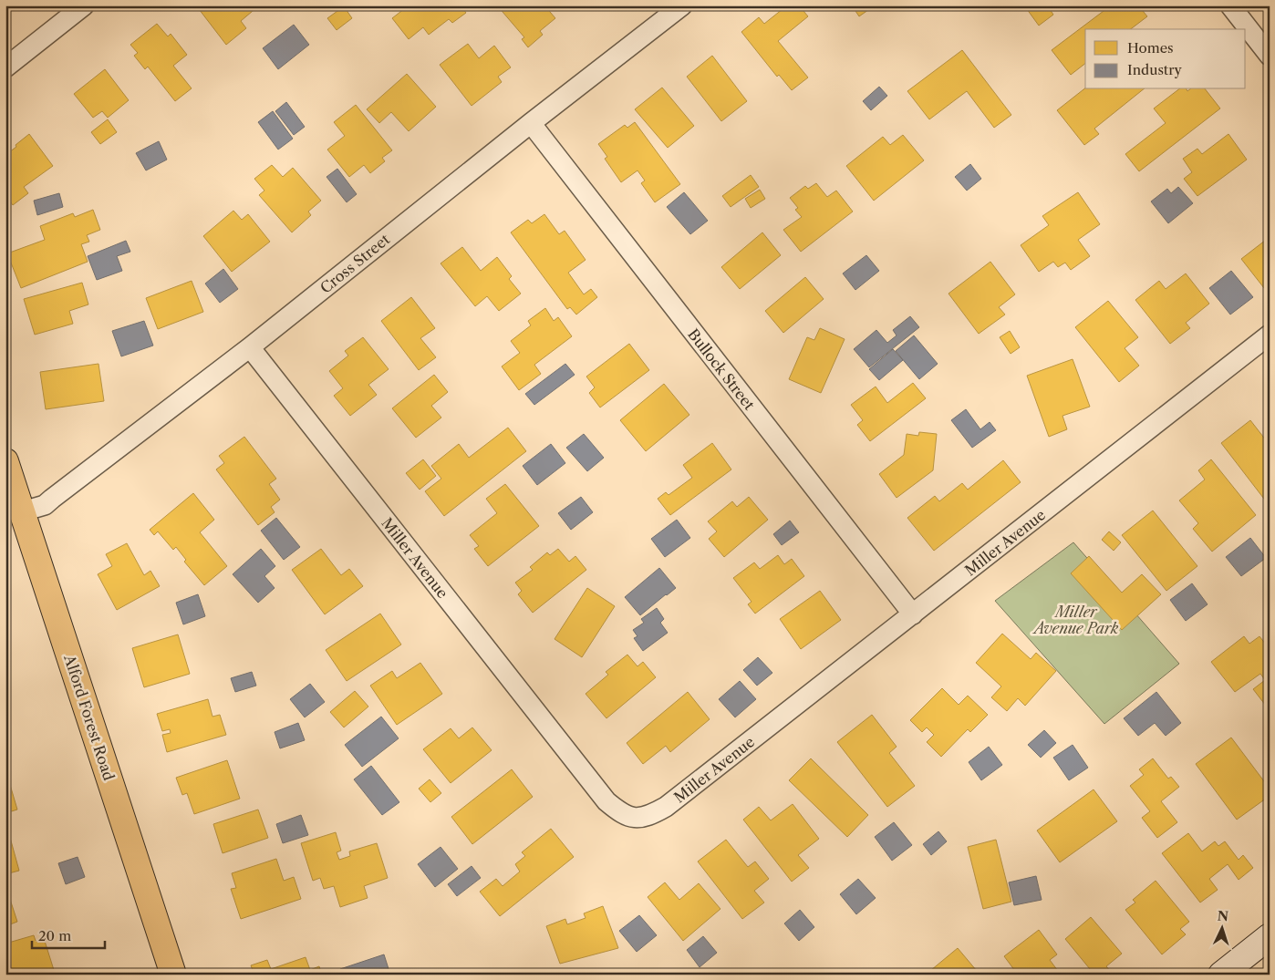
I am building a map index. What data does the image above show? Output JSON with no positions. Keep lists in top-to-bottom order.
{
  "streets": {
    "main road": ["Alford Forest Road"],
    "street": ["Cross Street", "Bullock Street", "Miller Avenue"]
  },
  "crossings": [
    ["Cross Street", "Bullock Street"],
    ["Cross Street", "Miller Avenue"],
    ["Cross Street", "Alford Forest Road"],
    ["Bullock Street", "Miller Avenue"]
  ],
  "parks": ["Miller Avenue Park"],
  "legend": ["Homes", "Industry"],
  "scale_bar": "20 m",
  "north": "top"
}
